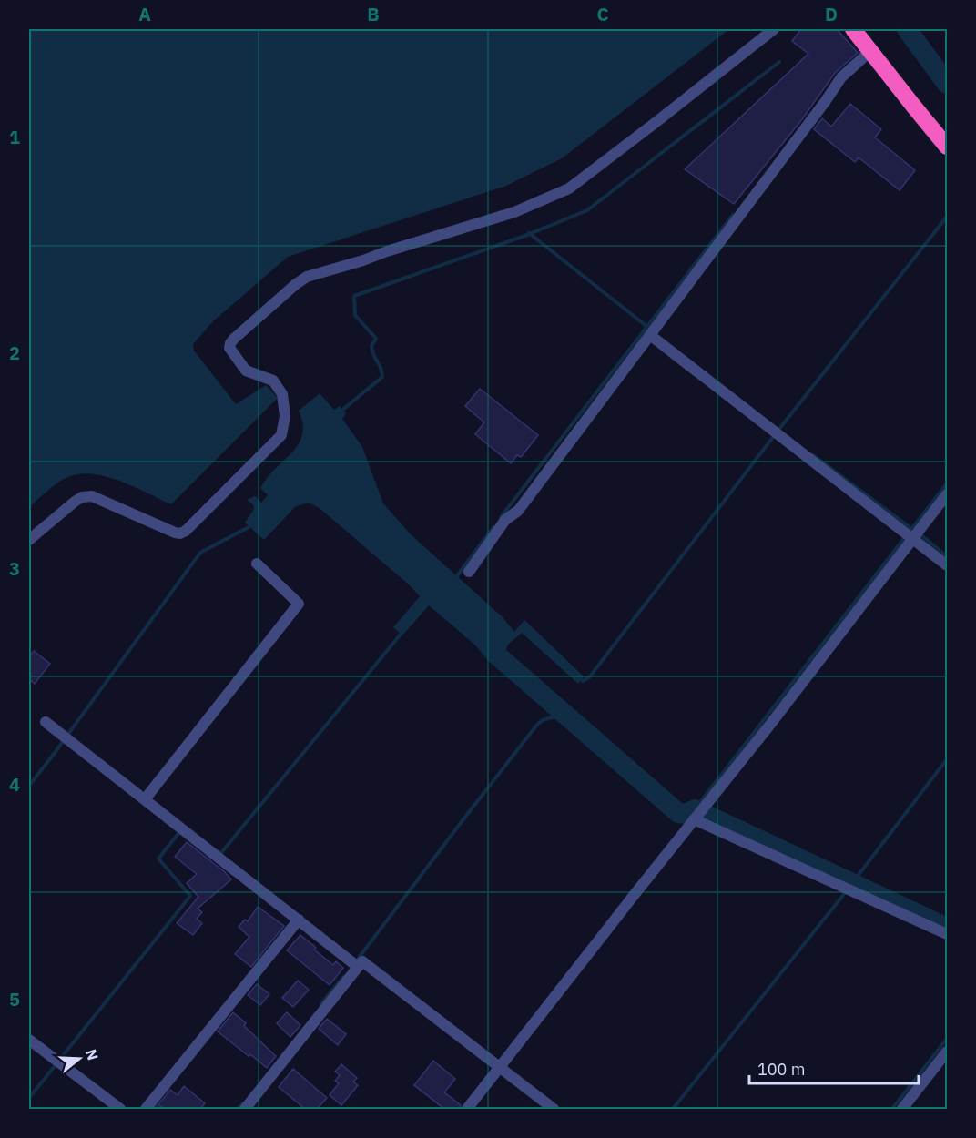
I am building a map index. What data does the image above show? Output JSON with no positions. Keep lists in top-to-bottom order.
{
  "scale_bar": "100 m",
  "north": "right",
  "grid": {
    "columns": [
      "A",
      "B",
      "C",
      "D"
    ],
    "rows": [
      "1",
      "2",
      "3",
      "4",
      "5"
    ]
  }
}
